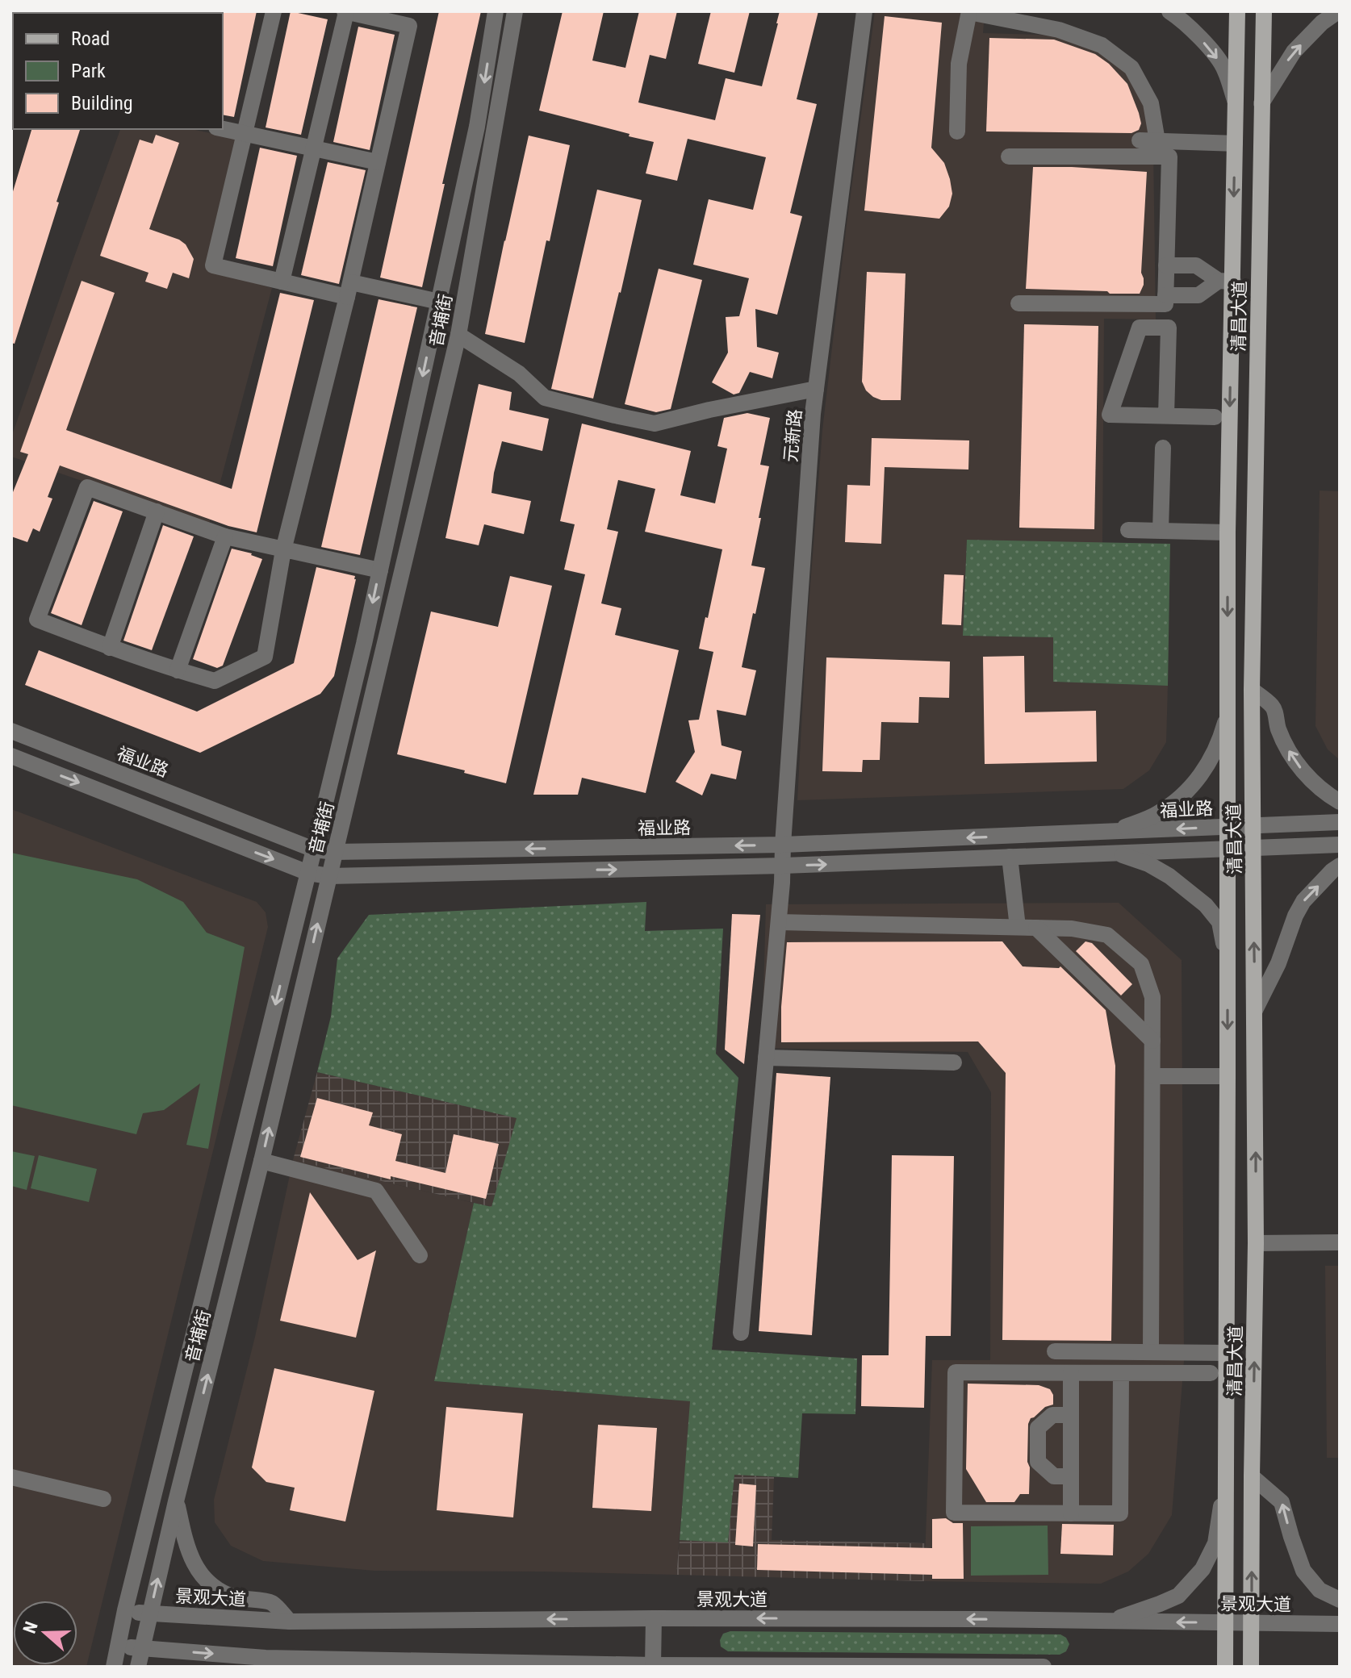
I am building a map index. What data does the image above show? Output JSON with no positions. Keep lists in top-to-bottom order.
{
  "streets": {
    "main road": ["清昌大道"],
    "street": [
      "音埔街",
      "元新路",
      "福业路",
      "景观大道"
    ]
  },
  "crossings": [
    ["清昌大道", "福业路"],
    ["清昌大道", "景观大道"],
    ["音埔街", "福业路"],
    ["音埔街", "景观大道"],
    ["元新路", "福业路"]
  ],
  "legend": ["Road", "Park", "Building"],
  "north": "left"
}
